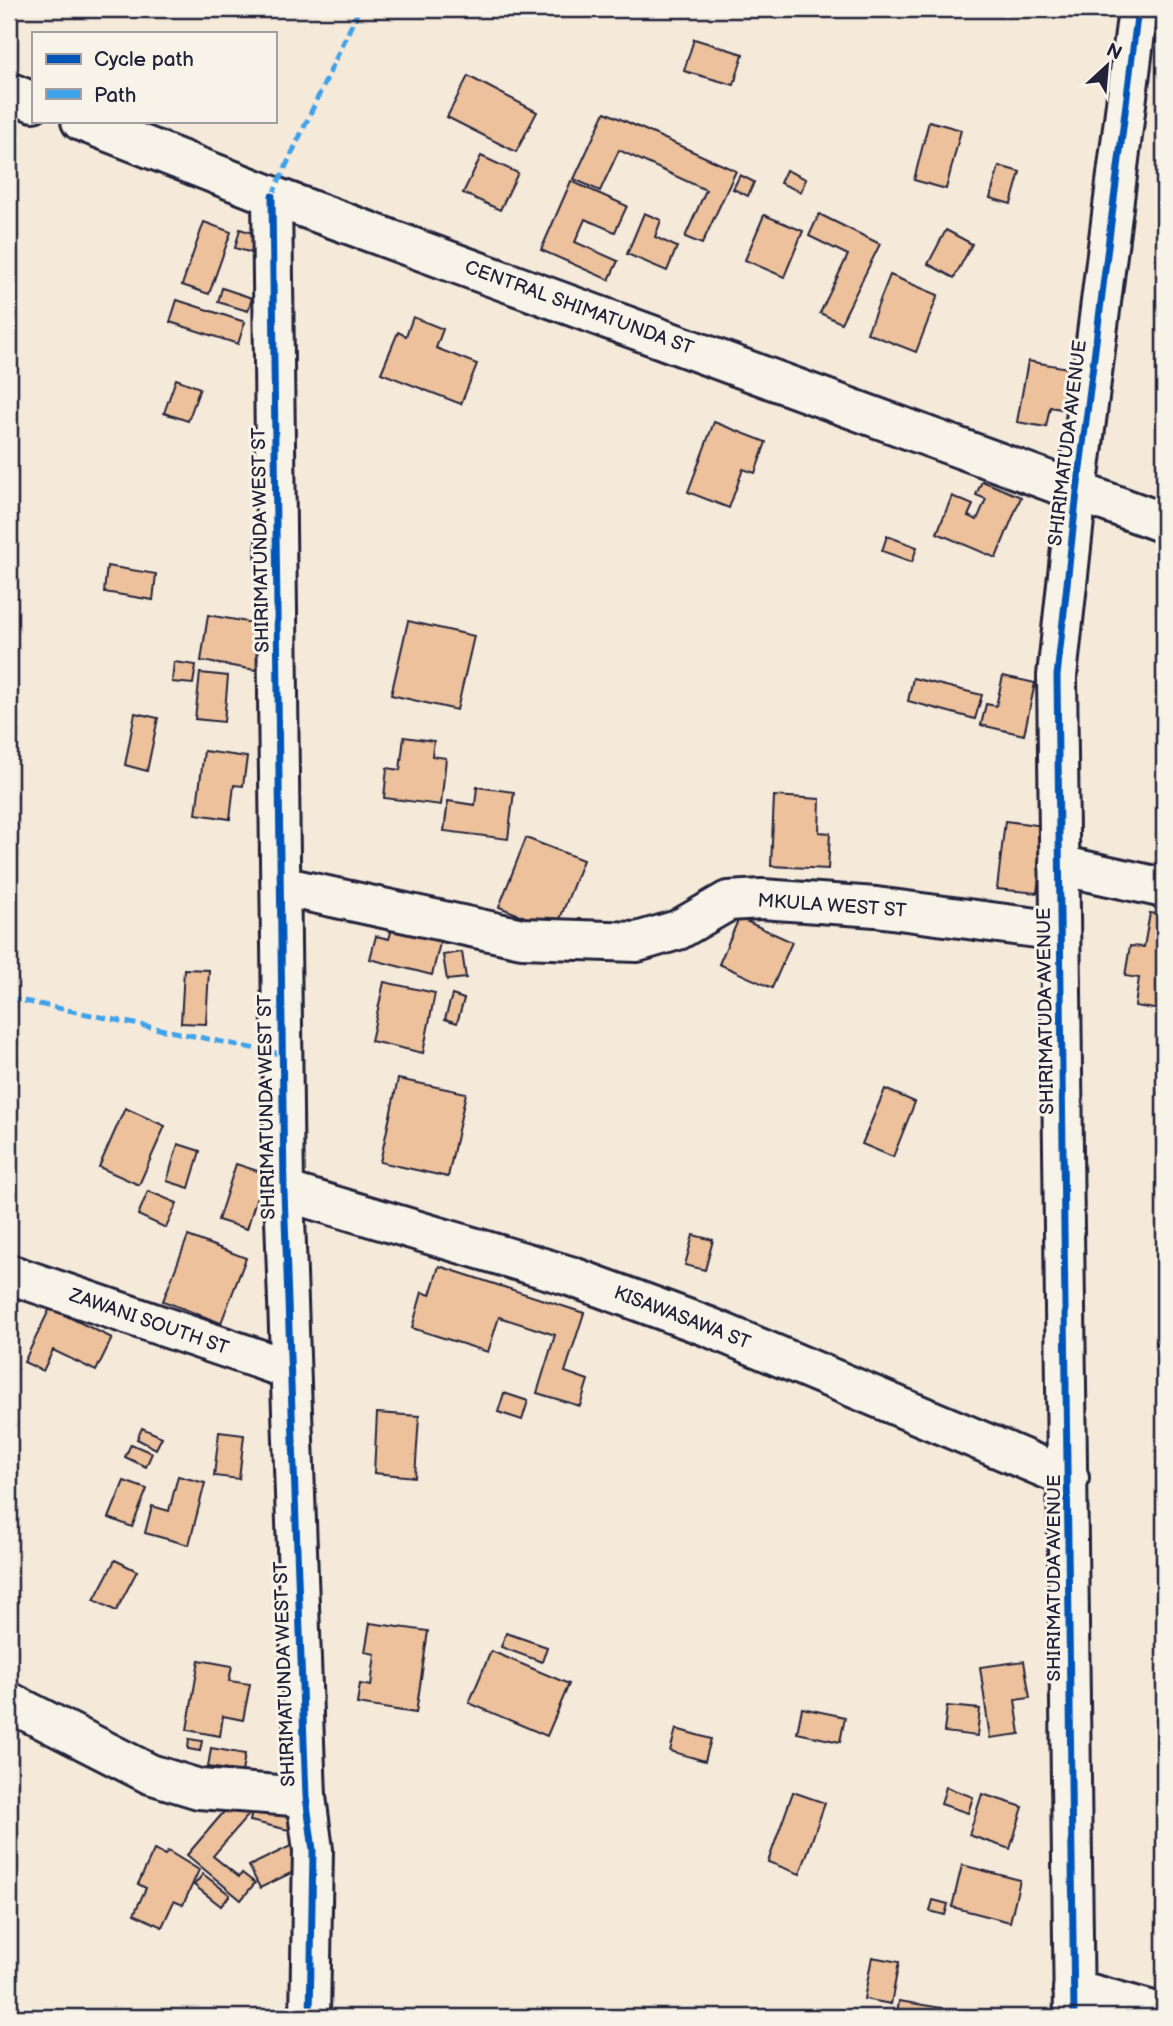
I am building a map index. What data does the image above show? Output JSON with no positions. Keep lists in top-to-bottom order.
{
  "streets": {
    "street": [
      "CENTRAL SHIMATUNDA ST",
      "SHIRIMATUDA AVENUE",
      "SHIRIMATUNDA WEST ST",
      "MKULA WEST ST",
      "KISAWASAWA ST",
      "ZAWANI SOUTH ST"
    ]
  },
  "crossings": [
    ["CENTRAL SHIMATUNDA ST", "SHIRIMATUDA AVENUE"],
    ["CENTRAL SHIMATUNDA ST", "SHIRIMATUNDA WEST ST"],
    ["SHIRIMATUDA AVENUE", "MKULA WEST ST"],
    ["SHIRIMATUDA AVENUE", "KISAWASAWA ST"],
    ["SHIRIMATUNDA WEST ST", "MKULA WEST ST"],
    ["SHIRIMATUNDA WEST ST", "KISAWASAWA ST"],
    ["SHIRIMATUNDA WEST ST", "ZAWANI SOUTH ST"]
  ],
  "legend": ["Cycle path", "Path"],
  "north": "top right"
}
